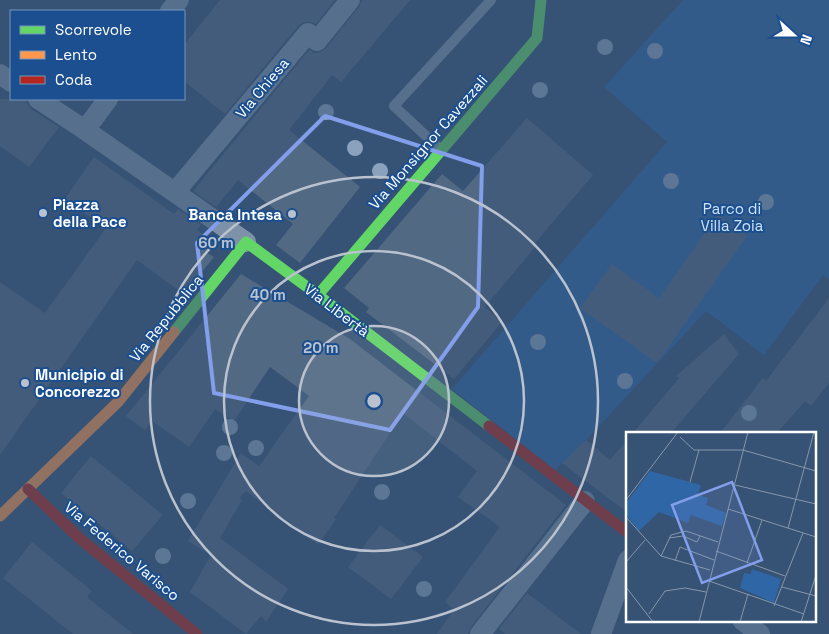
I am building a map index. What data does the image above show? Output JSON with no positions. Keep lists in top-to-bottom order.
{
  "streets": {
    "street": [
      "Via Chiesa",
      "Via Monsignor Cavezzali",
      "Via Libertà",
      "Via Repubblica",
      "Via Federico Varisco"
    ]
  },
  "crossings": [
    ["Via Chiesa", "Via Libertà"],
    ["Via Monsignor Cavezzali", "Via Libertà"],
    ["Via Libertà", "Via Repubblica"],
    ["Via Repubblica", "Via Federico Varisco"]
  ],
  "parks": ["Parco di Villa Zoia"],
  "places": ["Piazza della Pace", "Banca Intesa", "Municipio di Concorezzo"],
  "legend": ["Scorrevole", "Lento", "Coda"],
  "north": "right",
  "rings": ["60 m", "40 m", "20 m"]
}
